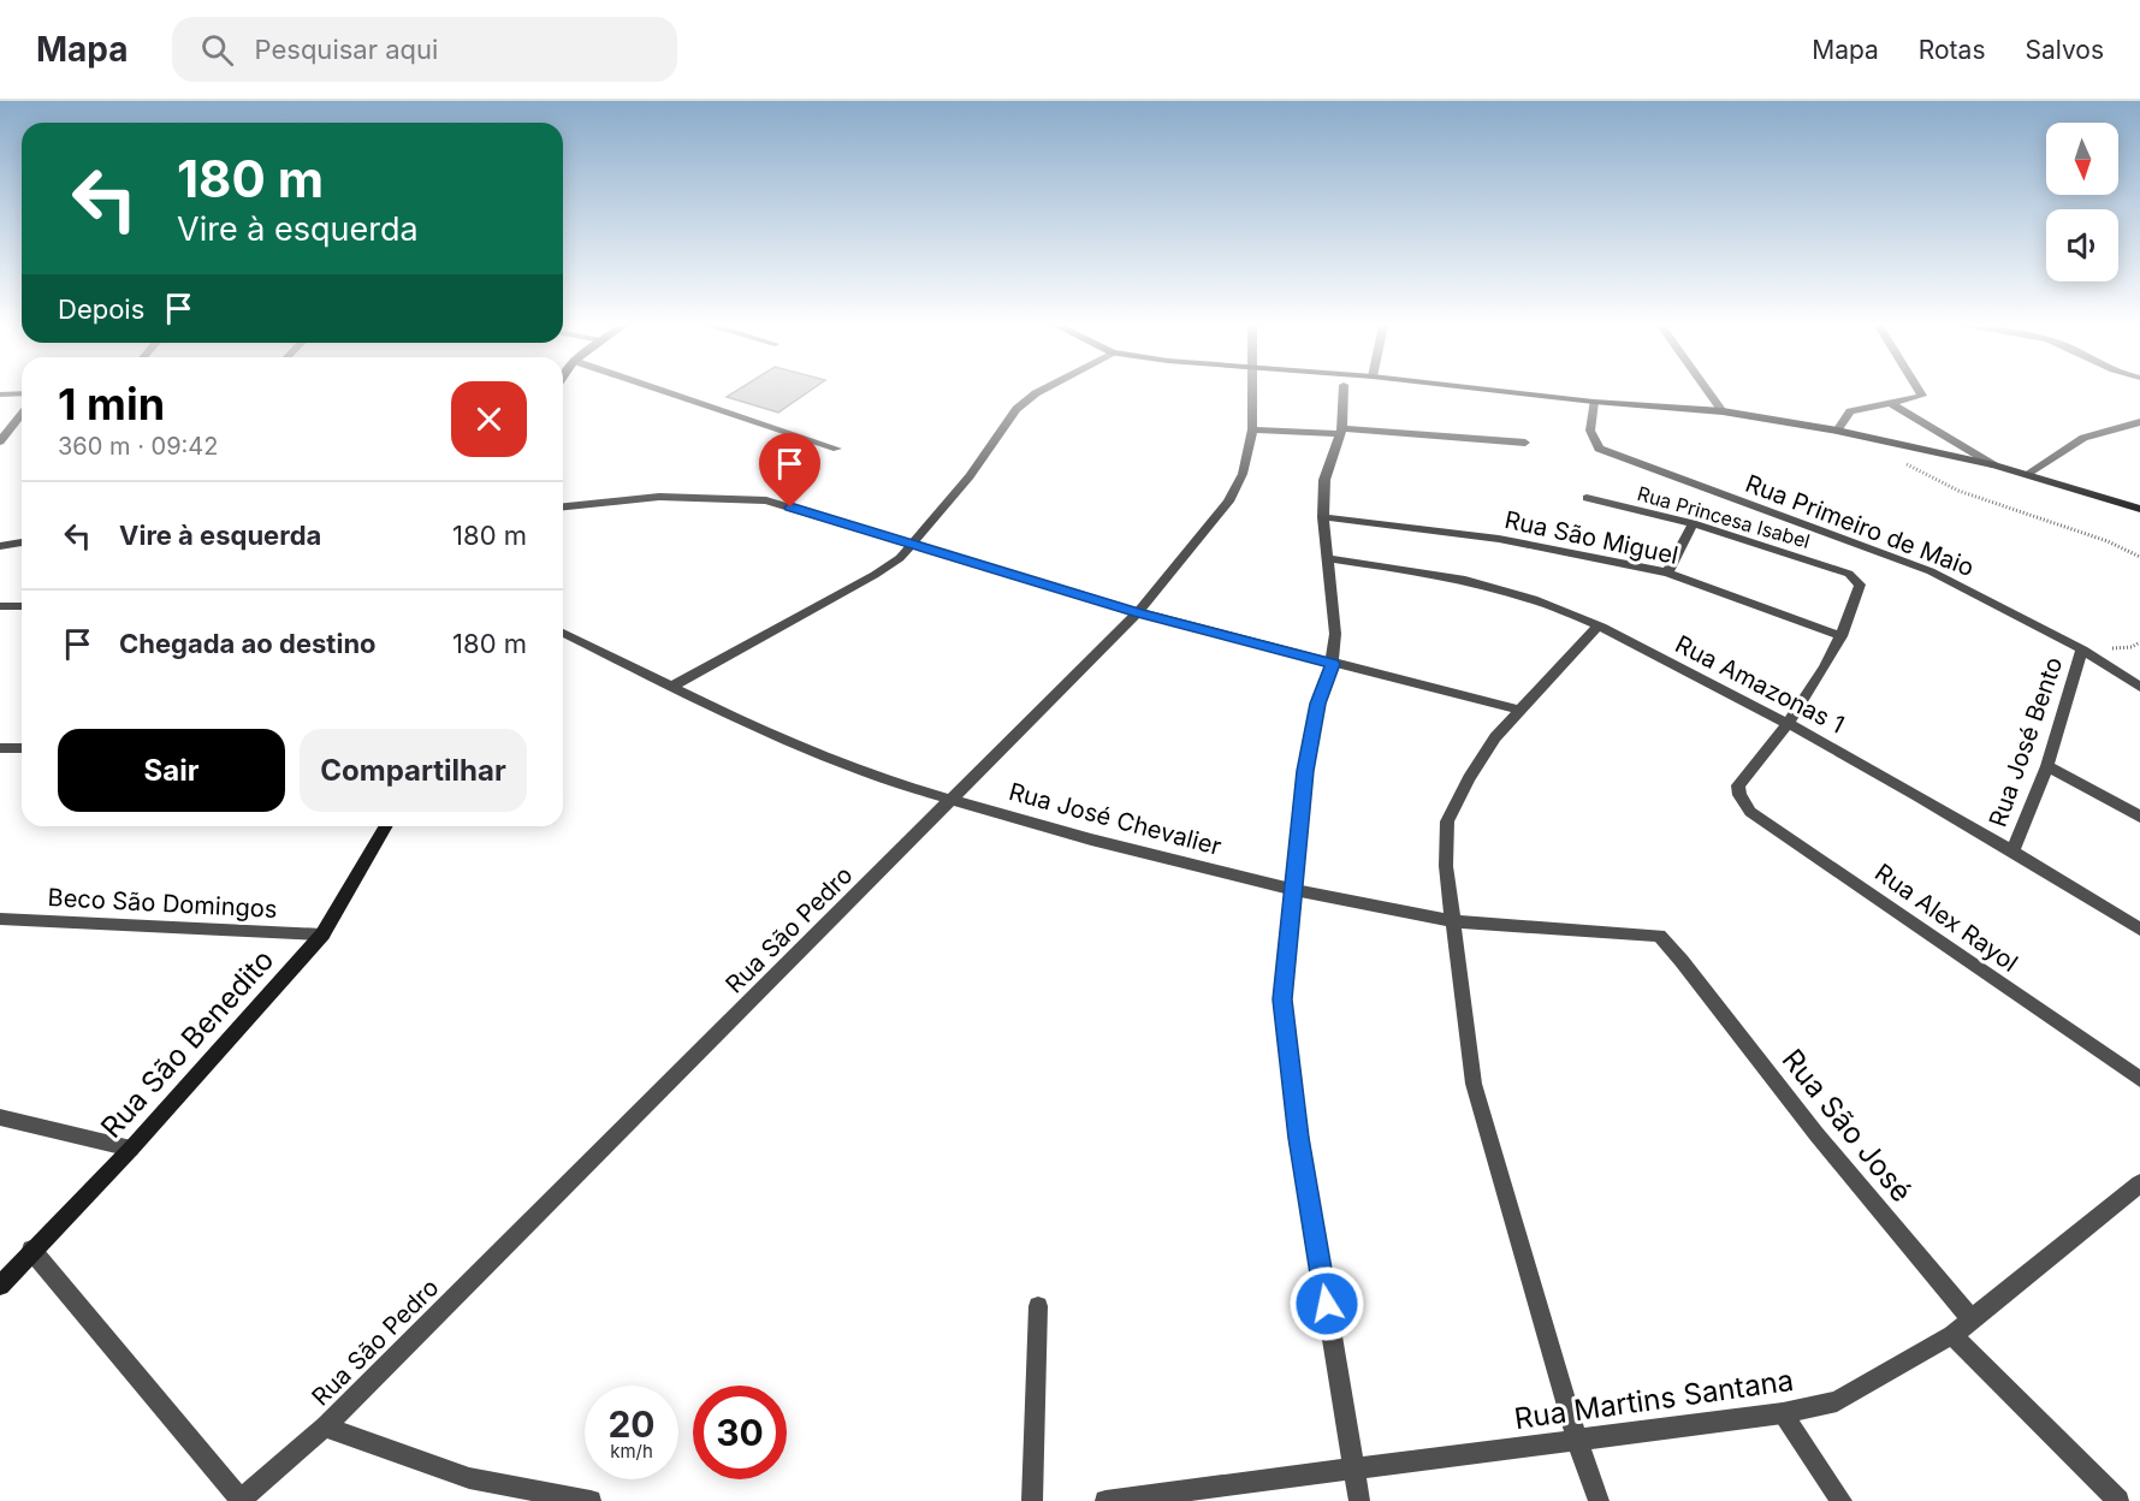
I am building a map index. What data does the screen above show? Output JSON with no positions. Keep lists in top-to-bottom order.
{
  "streets": {
    "street": [
      "Rua Princesa Isabel",
      "Rua Primeiro de Maio",
      "Rua São Miguel",
      "Rua Amazonas 1",
      "Rua José Bento",
      "Rua José Chevalier",
      "Beco São Domingos",
      "Rua Alex Rayol",
      "Rua São Pedro",
      "Rua São Benedito",
      "Rua São José",
      "Rua Martins Santana"
    ]
  },
  "crossings": [
    ["Rua Princesa Isabel", "Rua São Miguel"],
    ["Rua Primeiro de Maio", "Rua José Bento"],
    ["Rua Amazonas 1", "Rua José Bento"],
    ["Rua Amazonas 1", "Rua Alex Rayol"],
    ["Rua José Chevalier", "Rua São Pedro"],
    ["Rua José Chevalier", "Rua São José"],
    ["Beco São Domingos", "Rua São Benedito"],
    ["Rua São José", "Rua Martins Santana"]
  ],
  "north": "bottom",
  "page": {
    "header": "Mapa",
    "search": "Pesquisar aqui",
    "nav": ["Mapa", "Rotas", "Salvos"],
    "turn": ["180 m", "Vire à esquerda"],
    "then": "Depois",
    "heading": ["1 min", "360 m · 09:42"],
    "list": [
      {
        "name": "Vire à esquerda",
        "value": "180 m"
      },
      {
        "name": "Chegada ao destino",
        "value": "180 m"
      }
    ],
    "buttons": ["Sair", "Compartilhar"],
    "speed": "20 km/h",
    "limit": "30"
  }
}
